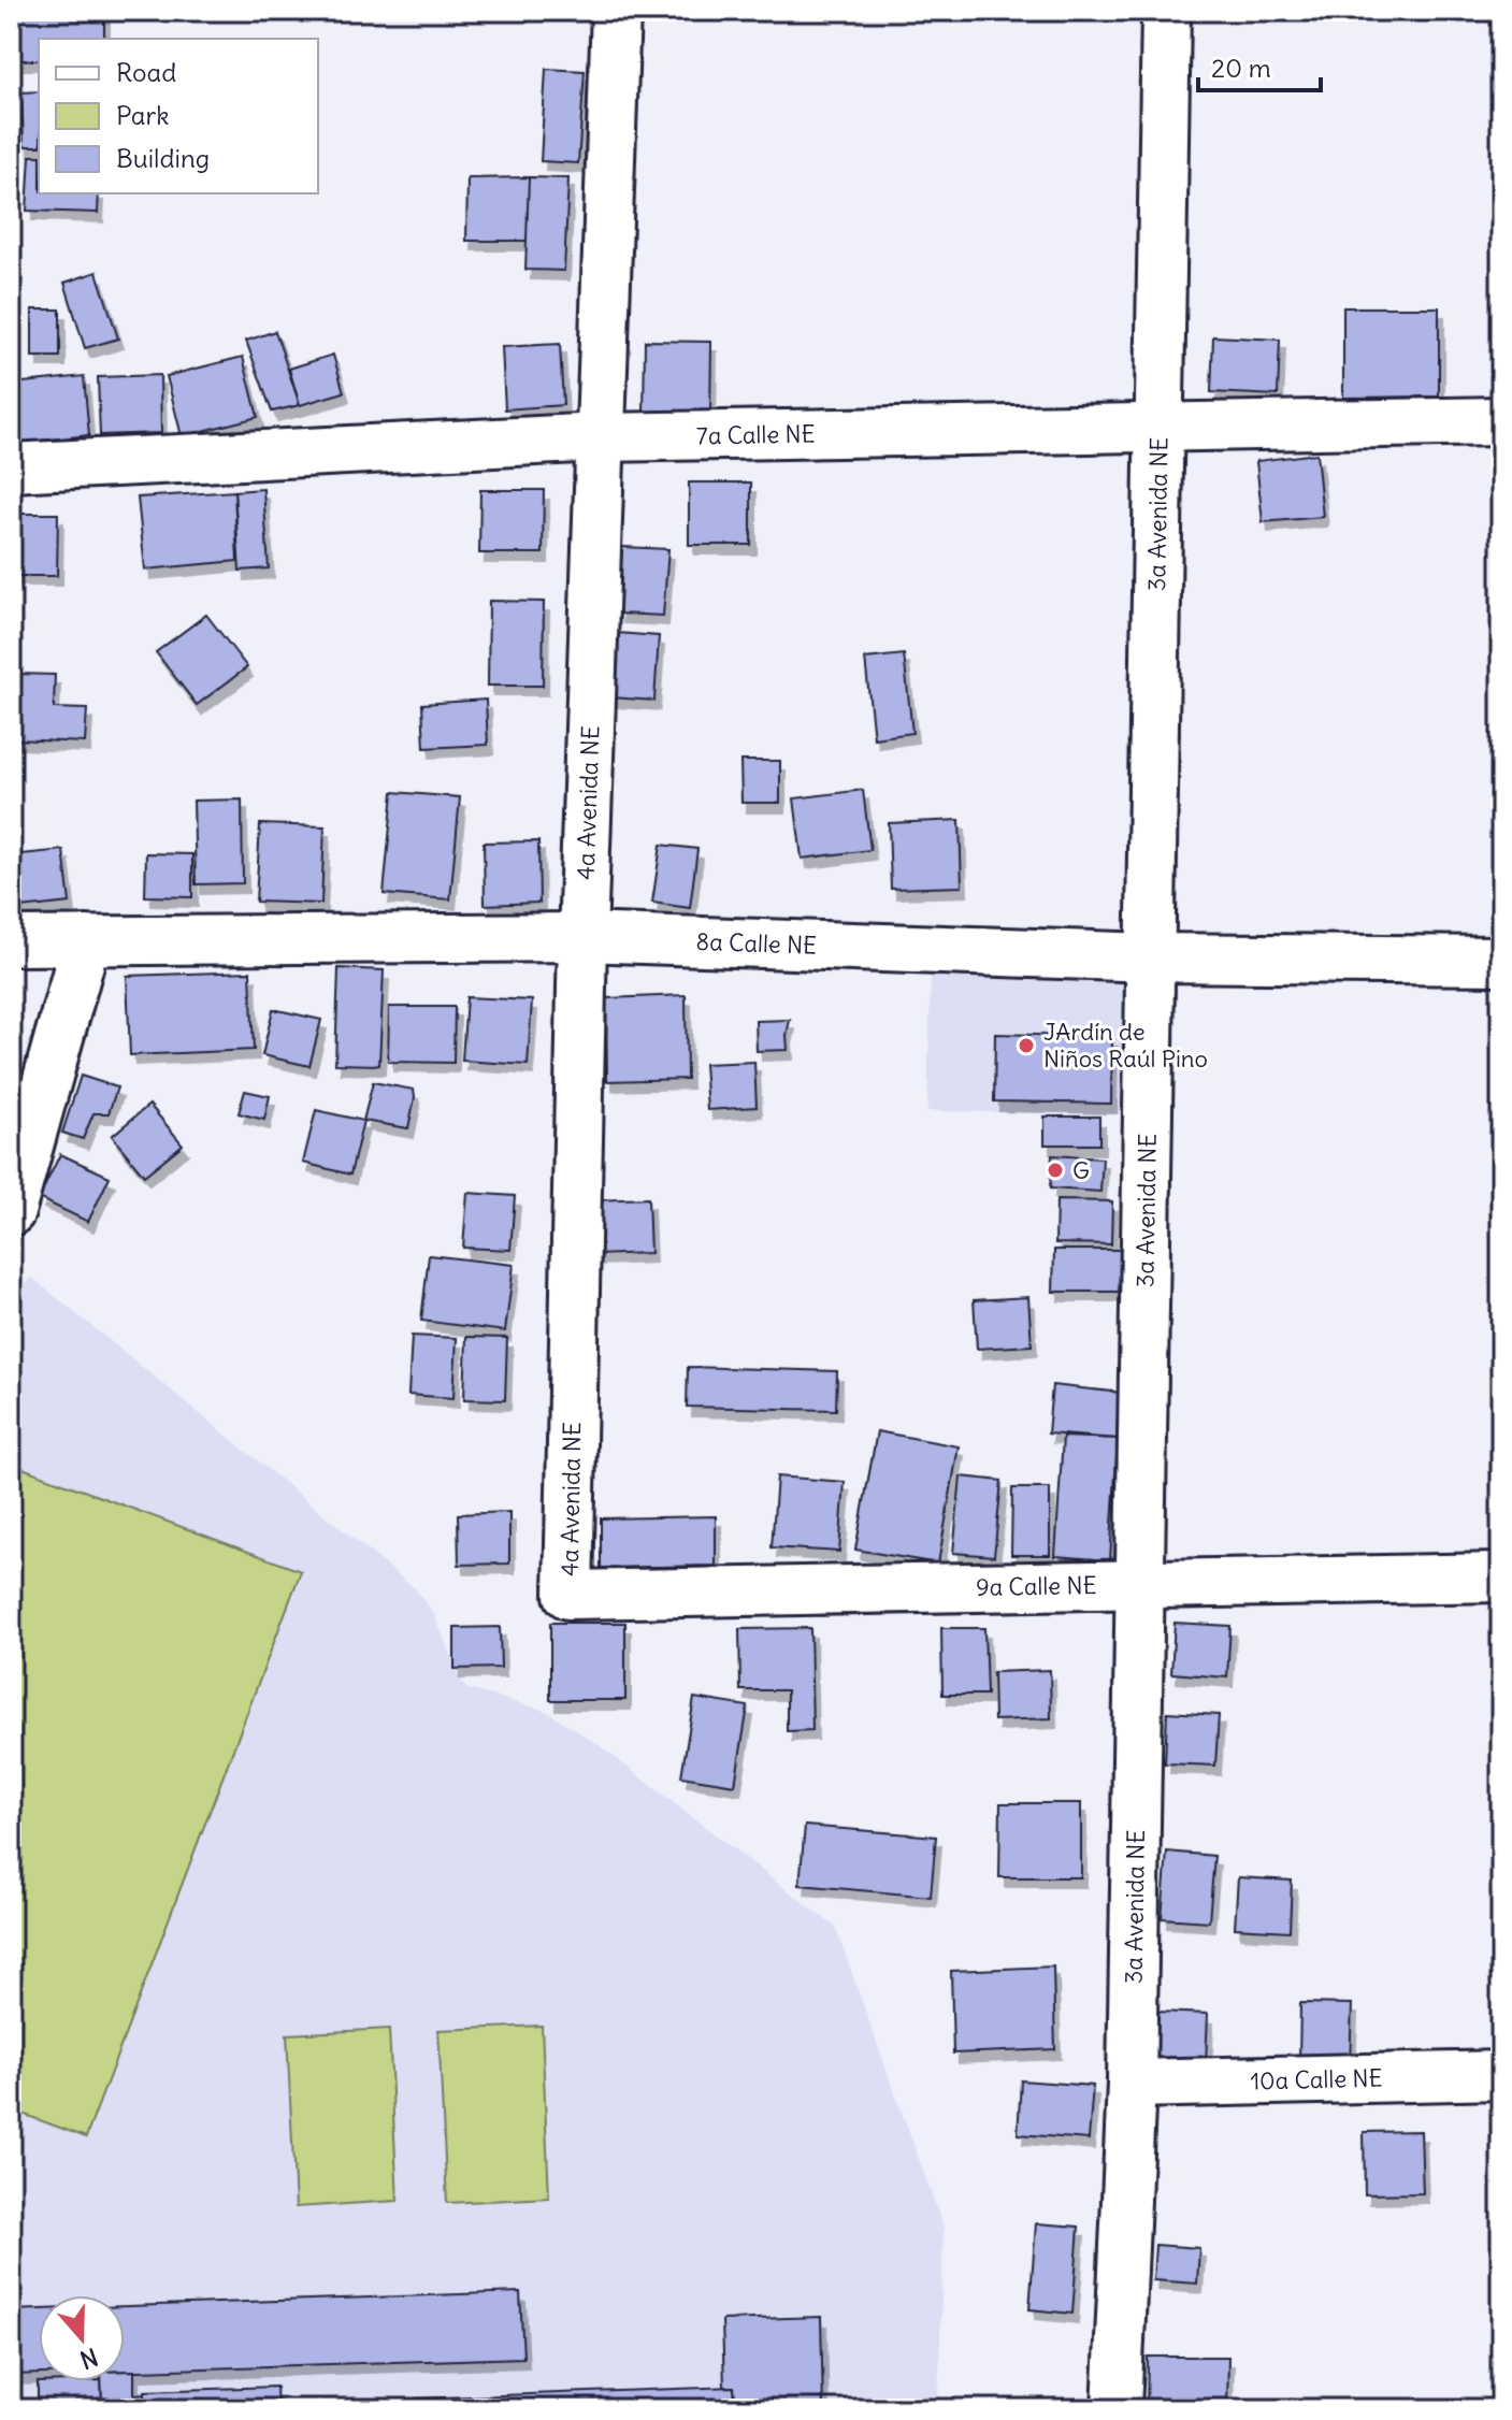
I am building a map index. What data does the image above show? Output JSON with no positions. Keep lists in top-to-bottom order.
{
  "streets": {
    "street": [
      "7a Calle NE",
      "3a Avenida NE",
      "4a Avenida NE",
      "8a Calle NE",
      "9a Calle NE",
      "10a Calle NE"
    ]
  },
  "crossings": [
    ["7a Calle NE", "3a Avenida NE"],
    ["7a Calle NE", "4a Avenida NE"],
    ["3a Avenida NE", "8a Calle NE"],
    ["3a Avenida NE", "9a Calle NE"],
    ["3a Avenida NE", "10a Calle NE"],
    ["4a Avenida NE", "8a Calle NE"],
    ["4a Avenida NE", "9a Calle NE"]
  ],
  "places": ["JArdín de Niños Raúl Pino", "G"],
  "legend": ["Road", "Park", "Building"],
  "scale_bar": "20 m",
  "north": "bottom"
}
